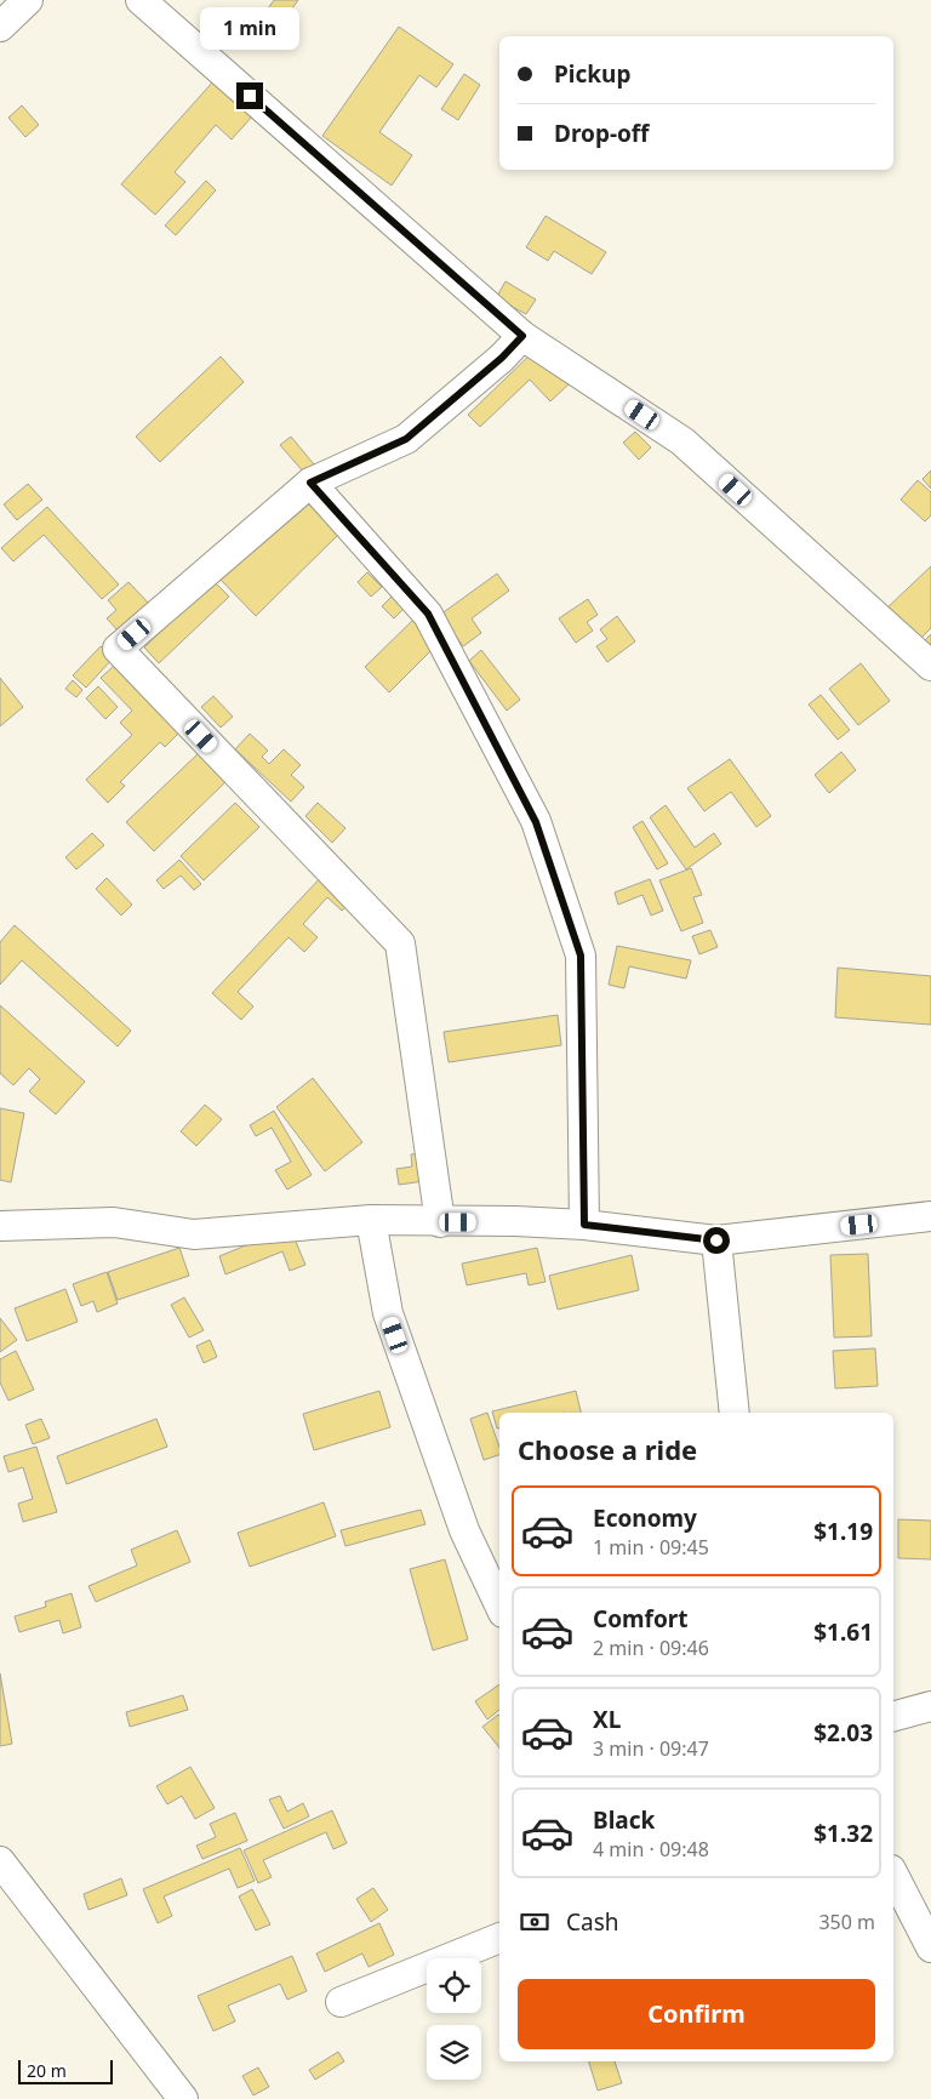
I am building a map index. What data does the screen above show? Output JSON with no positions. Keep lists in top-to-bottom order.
{
  "scale_bar": "20 m",
  "page": {
    "bubble": "1 min",
    "banner": ["Pickup", "Drop-off"],
    "heading": "Choose a ride",
    "list": [
      {
        "name": "Economy",
        "note": "1 min · 09:45",
        "value": "$1.19"
      },
      {
        "name": "Comfort",
        "note": "2 min · 09:46",
        "value": "$1.61"
      },
      {
        "name": "XL",
        "note": "3 min · 09:47",
        "value": "$2.03"
      },
      {
        "name": "Black",
        "note": "4 min · 09:48",
        "value": "$1.32"
      }
    ],
    "pay": ["Cash", "350 m"],
    "buttons": "Confirm",
    "scale": "20 m"
  }
}
